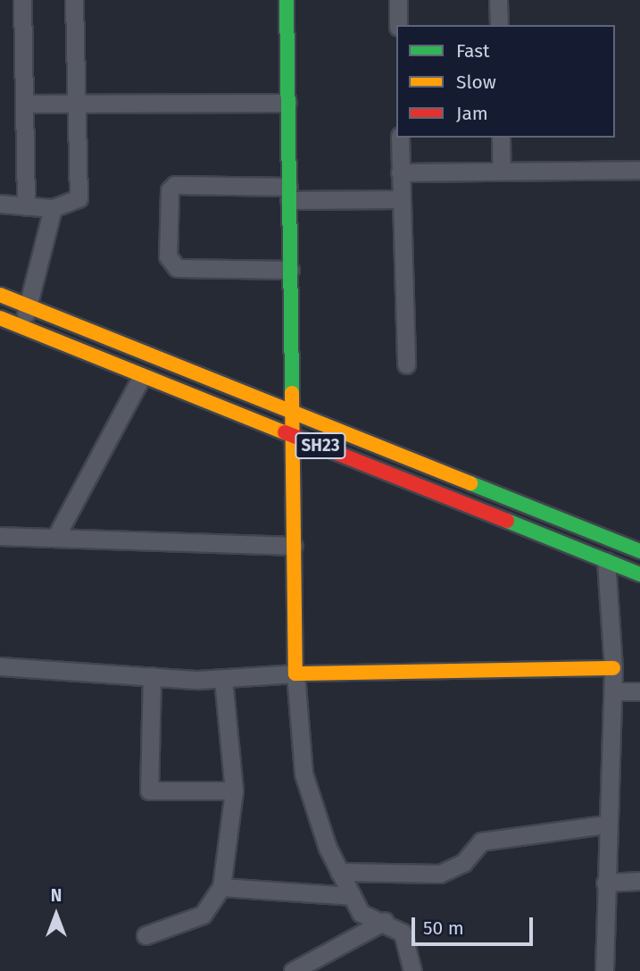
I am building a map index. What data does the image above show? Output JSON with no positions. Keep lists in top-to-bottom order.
{
  "streets": {
    "main road": ["SH23"]
  },
  "legend": ["Fast", "Slow", "Jam"],
  "scale_bar": "50 m",
  "north": "top"
}
